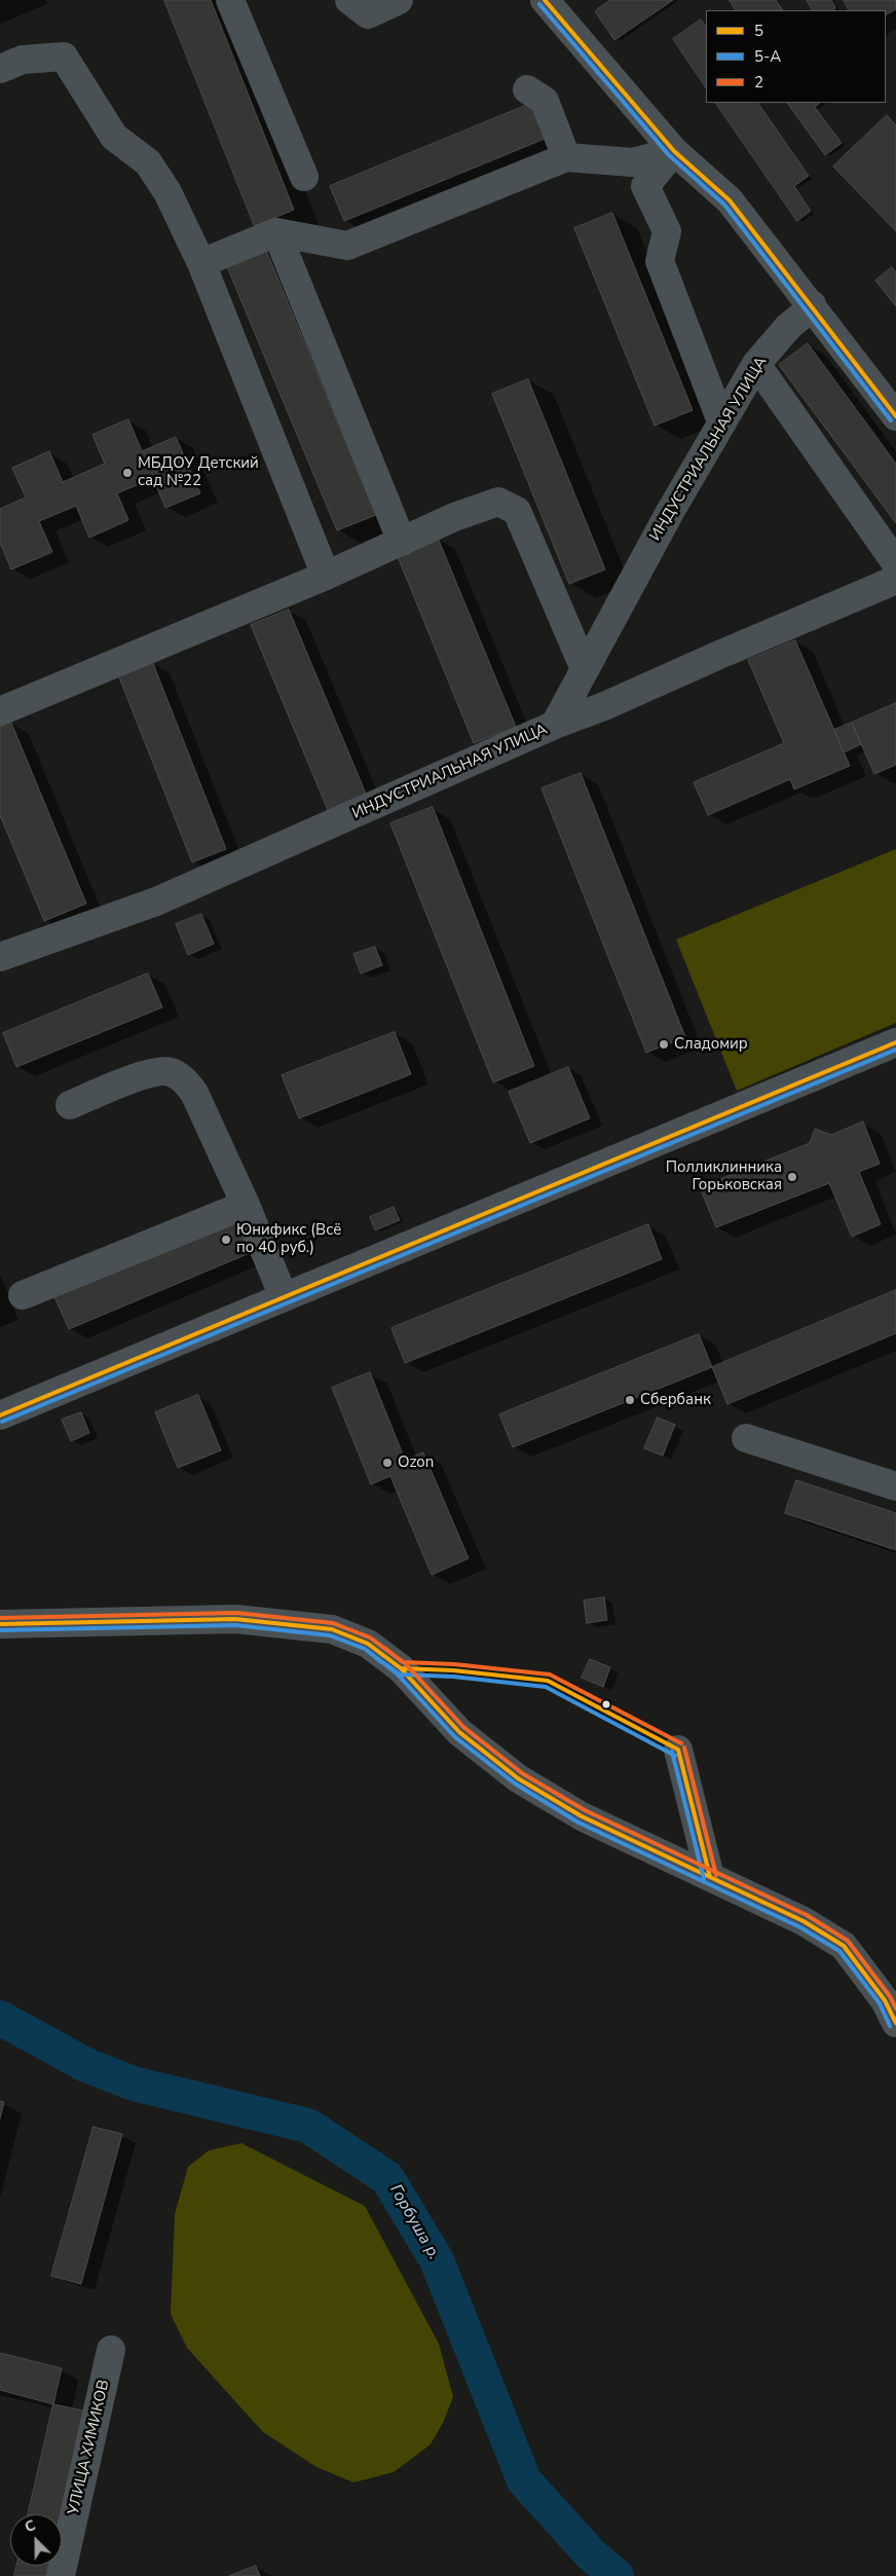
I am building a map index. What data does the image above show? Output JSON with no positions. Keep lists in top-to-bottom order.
{
  "streets": {
    "street": ["ИНДУСТРИАЛЬНАЯ УЛИЦА", "УЛИЦА ХИМИКОВ"]
  },
  "water": ["Горбуша р."],
  "places": [
    "МБДОУ Детский сад №22",
    "Сладомир",
    "Полликлинника Горьковская",
    "Юнификс (Всё по 40 руб.)",
    "Сбербанк",
    "Ozon"
  ],
  "lines": ["transit line 5", "transit line 5-А", "transit line 2"],
  "legend": ["5", "5-А", "2"],
  "north": "top left"
}
